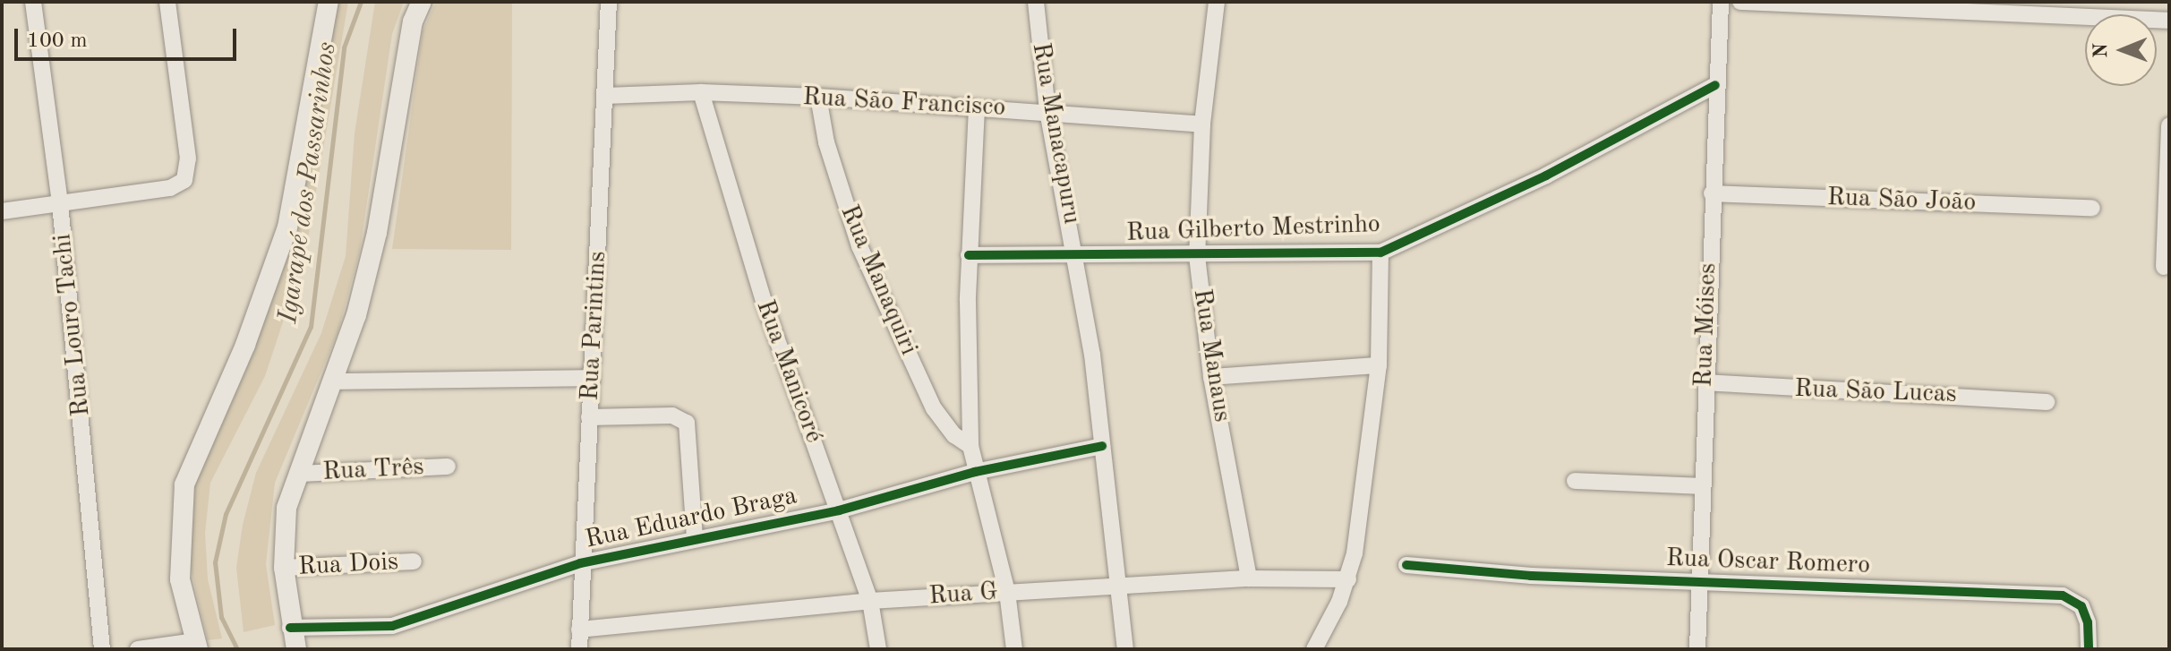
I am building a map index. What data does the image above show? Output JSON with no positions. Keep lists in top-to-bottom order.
{
  "streets": {
    "street": [
      "Rua São Francisco",
      "Rua Manacapuru",
      "Rua São João",
      "Rua Gilberto Mestrinho",
      "Rua Manaquiri",
      "Rua Louro Tachi",
      "Rua Móises",
      "Rua Parintins",
      "Rua Manaus",
      "Rua Manicoré",
      "Rua São Lucas",
      "Rua Três",
      "Rua Eduardo Braga",
      "Rua Oscar Romero",
      "Rua Dois",
      "Rua G"
    ]
  },
  "crossings": [
    ["Rua São Francisco", "Rua Manacapuru"],
    ["Rua São Francisco", "Rua Manaquiri"],
    ["Rua São Francisco", "Rua Parintins"],
    ["Rua São Francisco", "Rua Manaus"],
    ["Rua São Francisco", "Rua Manicoré"],
    ["Rua Manacapuru", "Rua Gilberto Mestrinho"],
    ["Rua Manacapuru", "Rua Eduardo Braga"],
    ["Rua Manacapuru", "Rua G"],
    ["Rua São João", "Rua Móises"],
    ["Rua Gilberto Mestrinho", "Rua Móises"],
    ["Rua Gilberto Mestrinho", "Rua Manaus"],
    ["Rua Gilberto Mestrinho", "Rua G"],
    ["Rua Móises", "Rua São Lucas"],
    ["Rua Móises", "Rua Oscar Romero"],
    ["Rua Parintins", "Rua Eduardo Braga"],
    ["Rua Parintins", "Rua G"],
    ["Rua Manaus", "Rua G"],
    ["Rua Manicoré", "Rua Eduardo Braga"],
    ["Rua Manicoré", "Rua G"]
  ],
  "water": ["Igarapé dos Passarinhos"],
  "scale_bar": "100 m",
  "north": "left"
}
